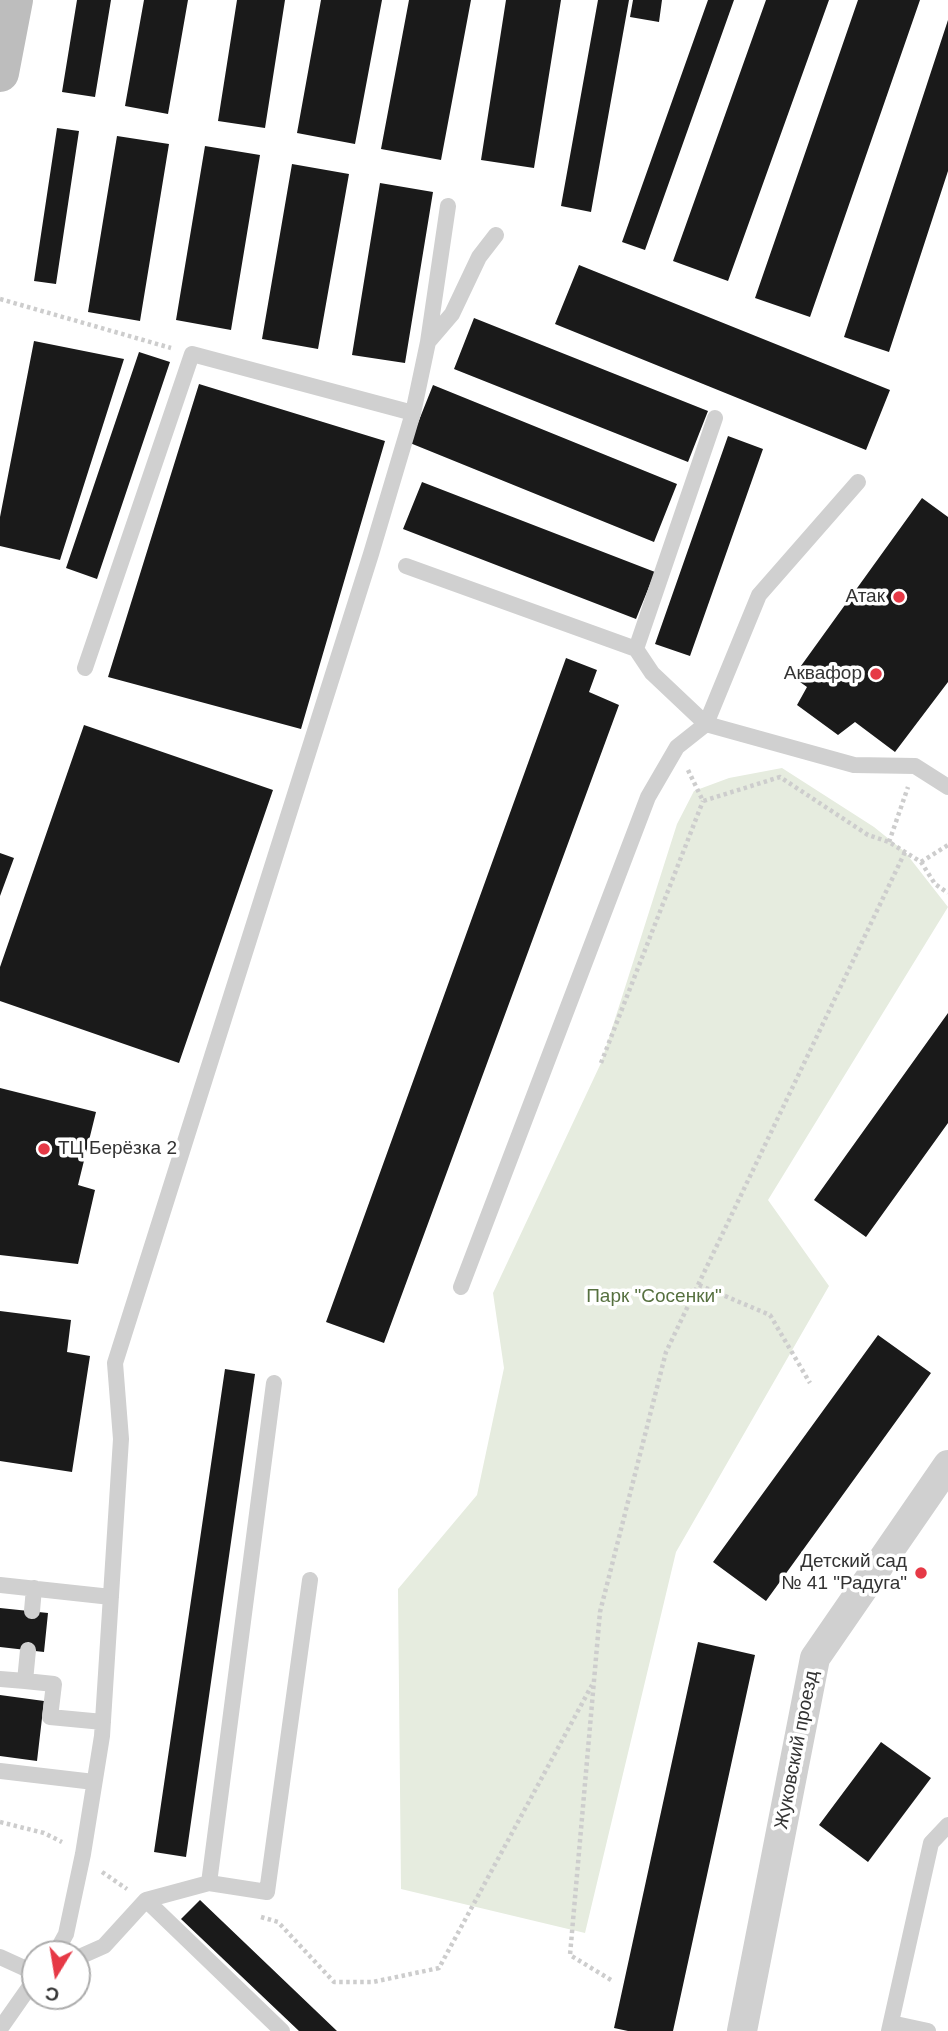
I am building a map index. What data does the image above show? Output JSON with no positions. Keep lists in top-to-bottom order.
{
  "streets": {
    "street": ["Жуковский проезд"]
  },
  "parks": ["Парк \"Сосенки\""],
  "places": [
    "Атак",
    "Аквафор",
    "ТЦ Берёзка 2",
    "Детский сад № 41 \"Радуга\""
  ],
  "north": "bottom"
}
